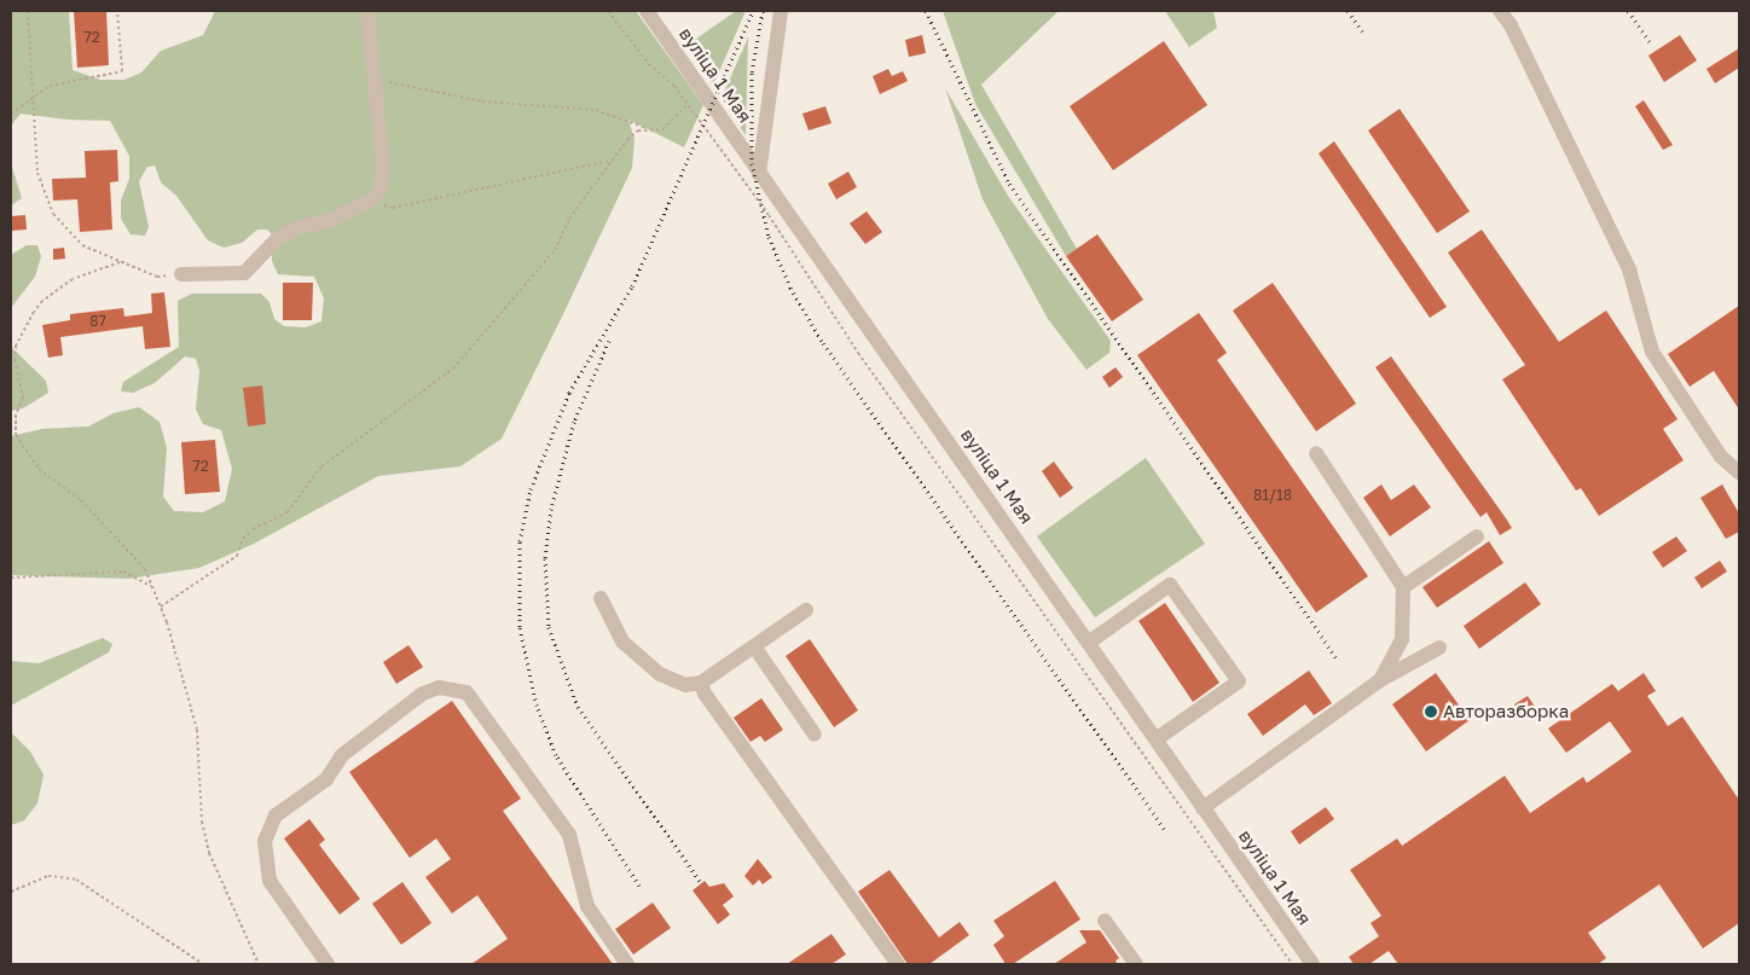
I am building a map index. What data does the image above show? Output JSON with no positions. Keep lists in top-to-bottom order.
{
  "streets": {
    "street": ["вуліца 1 Мая"]
  },
  "places": ["Авторазборка"],
  "house_numbers": [
    "72",
    "87",
    "72",
    "81/18"
  ]
}
